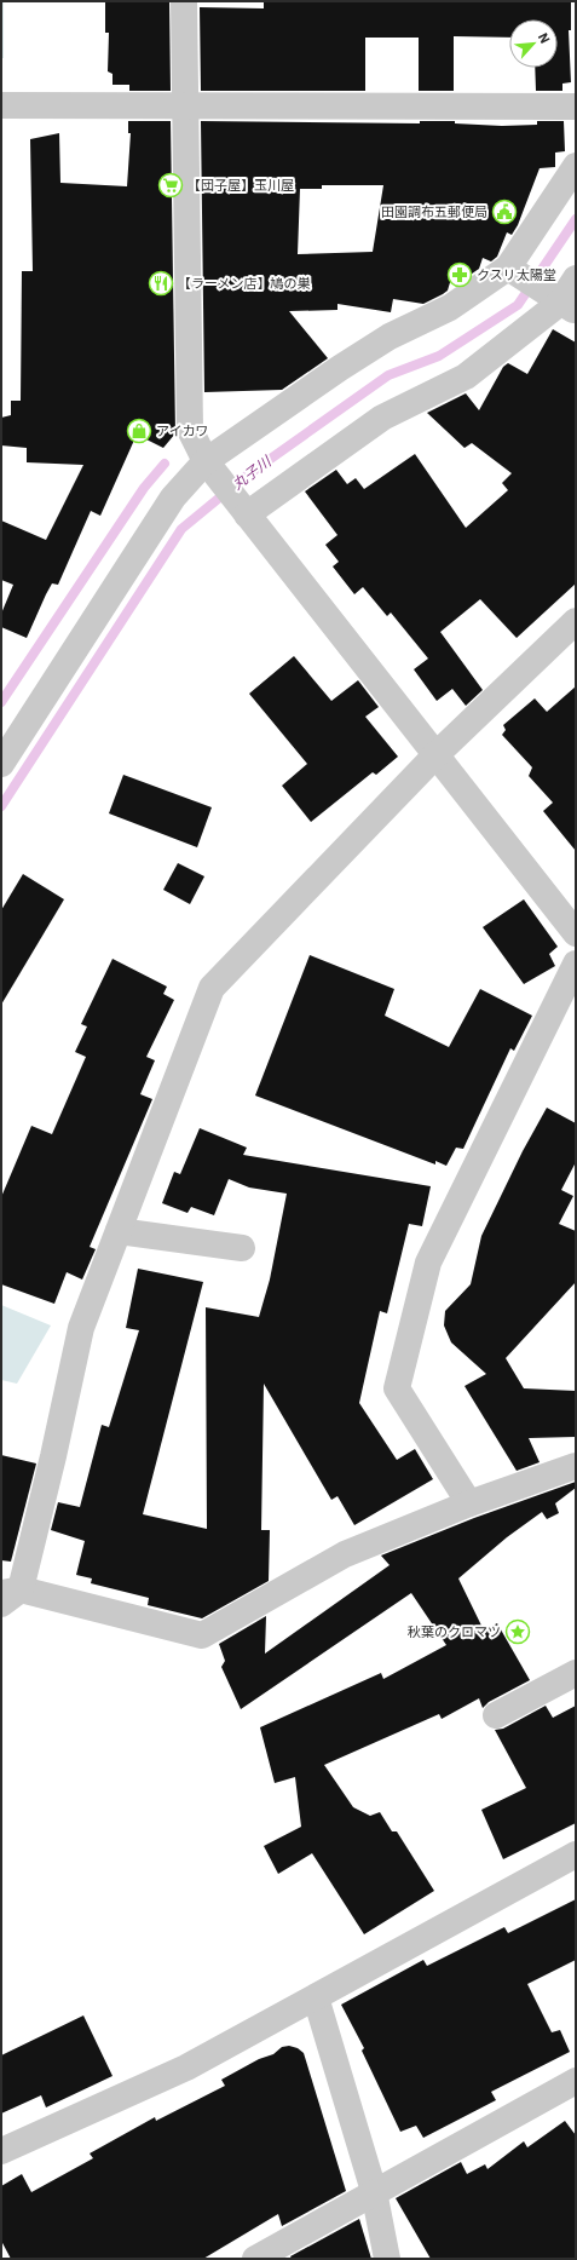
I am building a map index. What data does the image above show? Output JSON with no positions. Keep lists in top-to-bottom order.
{
  "water": ["丸子川"],
  "places": {
    "supermarket": ["【団子屋】玉川屋"],
    "public building": ["田園調布五郵便局"],
    "pharmacy": ["クスリ太陽堂"],
    "restaurant": ["【ラーメン店】鳩の巣"],
    "shop": ["アイカワ"],
    "place": ["秋葉のクロマツ"]
  },
  "north": "top right"
}
